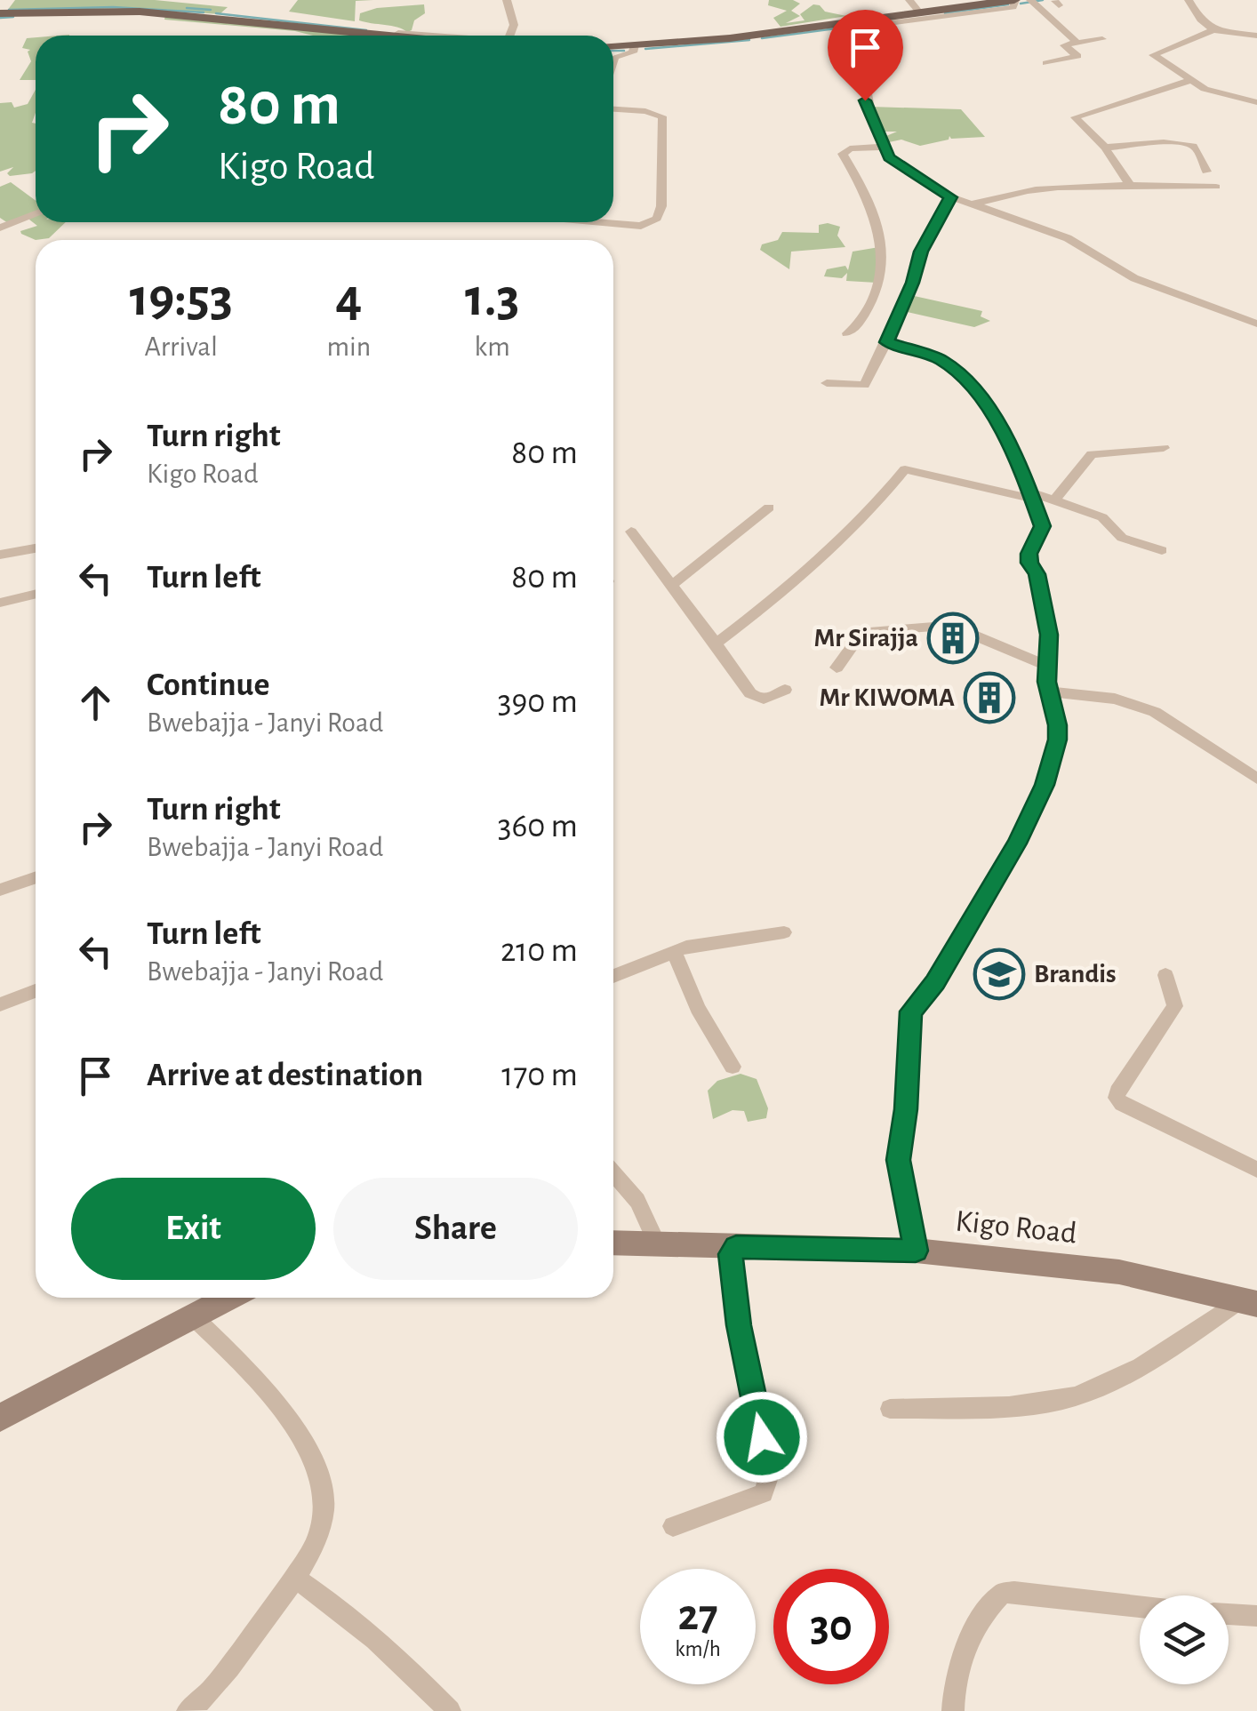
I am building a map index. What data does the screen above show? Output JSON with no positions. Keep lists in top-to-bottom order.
{
  "streets": {
    "street": ["Kigo Road"]
  },
  "places": {
    "building": ["Mr Sirajja", "Mr KIWOMA"],
    "school or university": ["Brandis"]
  },
  "page": {
    "turn": ["80 m", "Kigo Road"],
    "eta": [
      "19:53",
      "Arrival",
      "4",
      "min",
      "1.3",
      "km"
    ],
    "list": [
      {
        "name": "Turn right",
        "note": "Kigo Road",
        "value": "80 m"
      },
      {
        "name": "Turn left",
        "value": "80 m"
      },
      {
        "name": "Continue",
        "note": "Bwebajja - Janyi Road",
        "value": "390 m"
      },
      {
        "name": "Turn right",
        "note": "Bwebajja - Janyi Road",
        "value": "360 m"
      },
      {
        "name": "Turn left",
        "note": "Bwebajja - Janyi Road",
        "value": "210 m"
      },
      {
        "name": "Arrive at destination",
        "value": "170 m"
      }
    ],
    "buttons": ["Exit", "Share"],
    "speed": "27 km/h",
    "limit": "30"
  }
}
